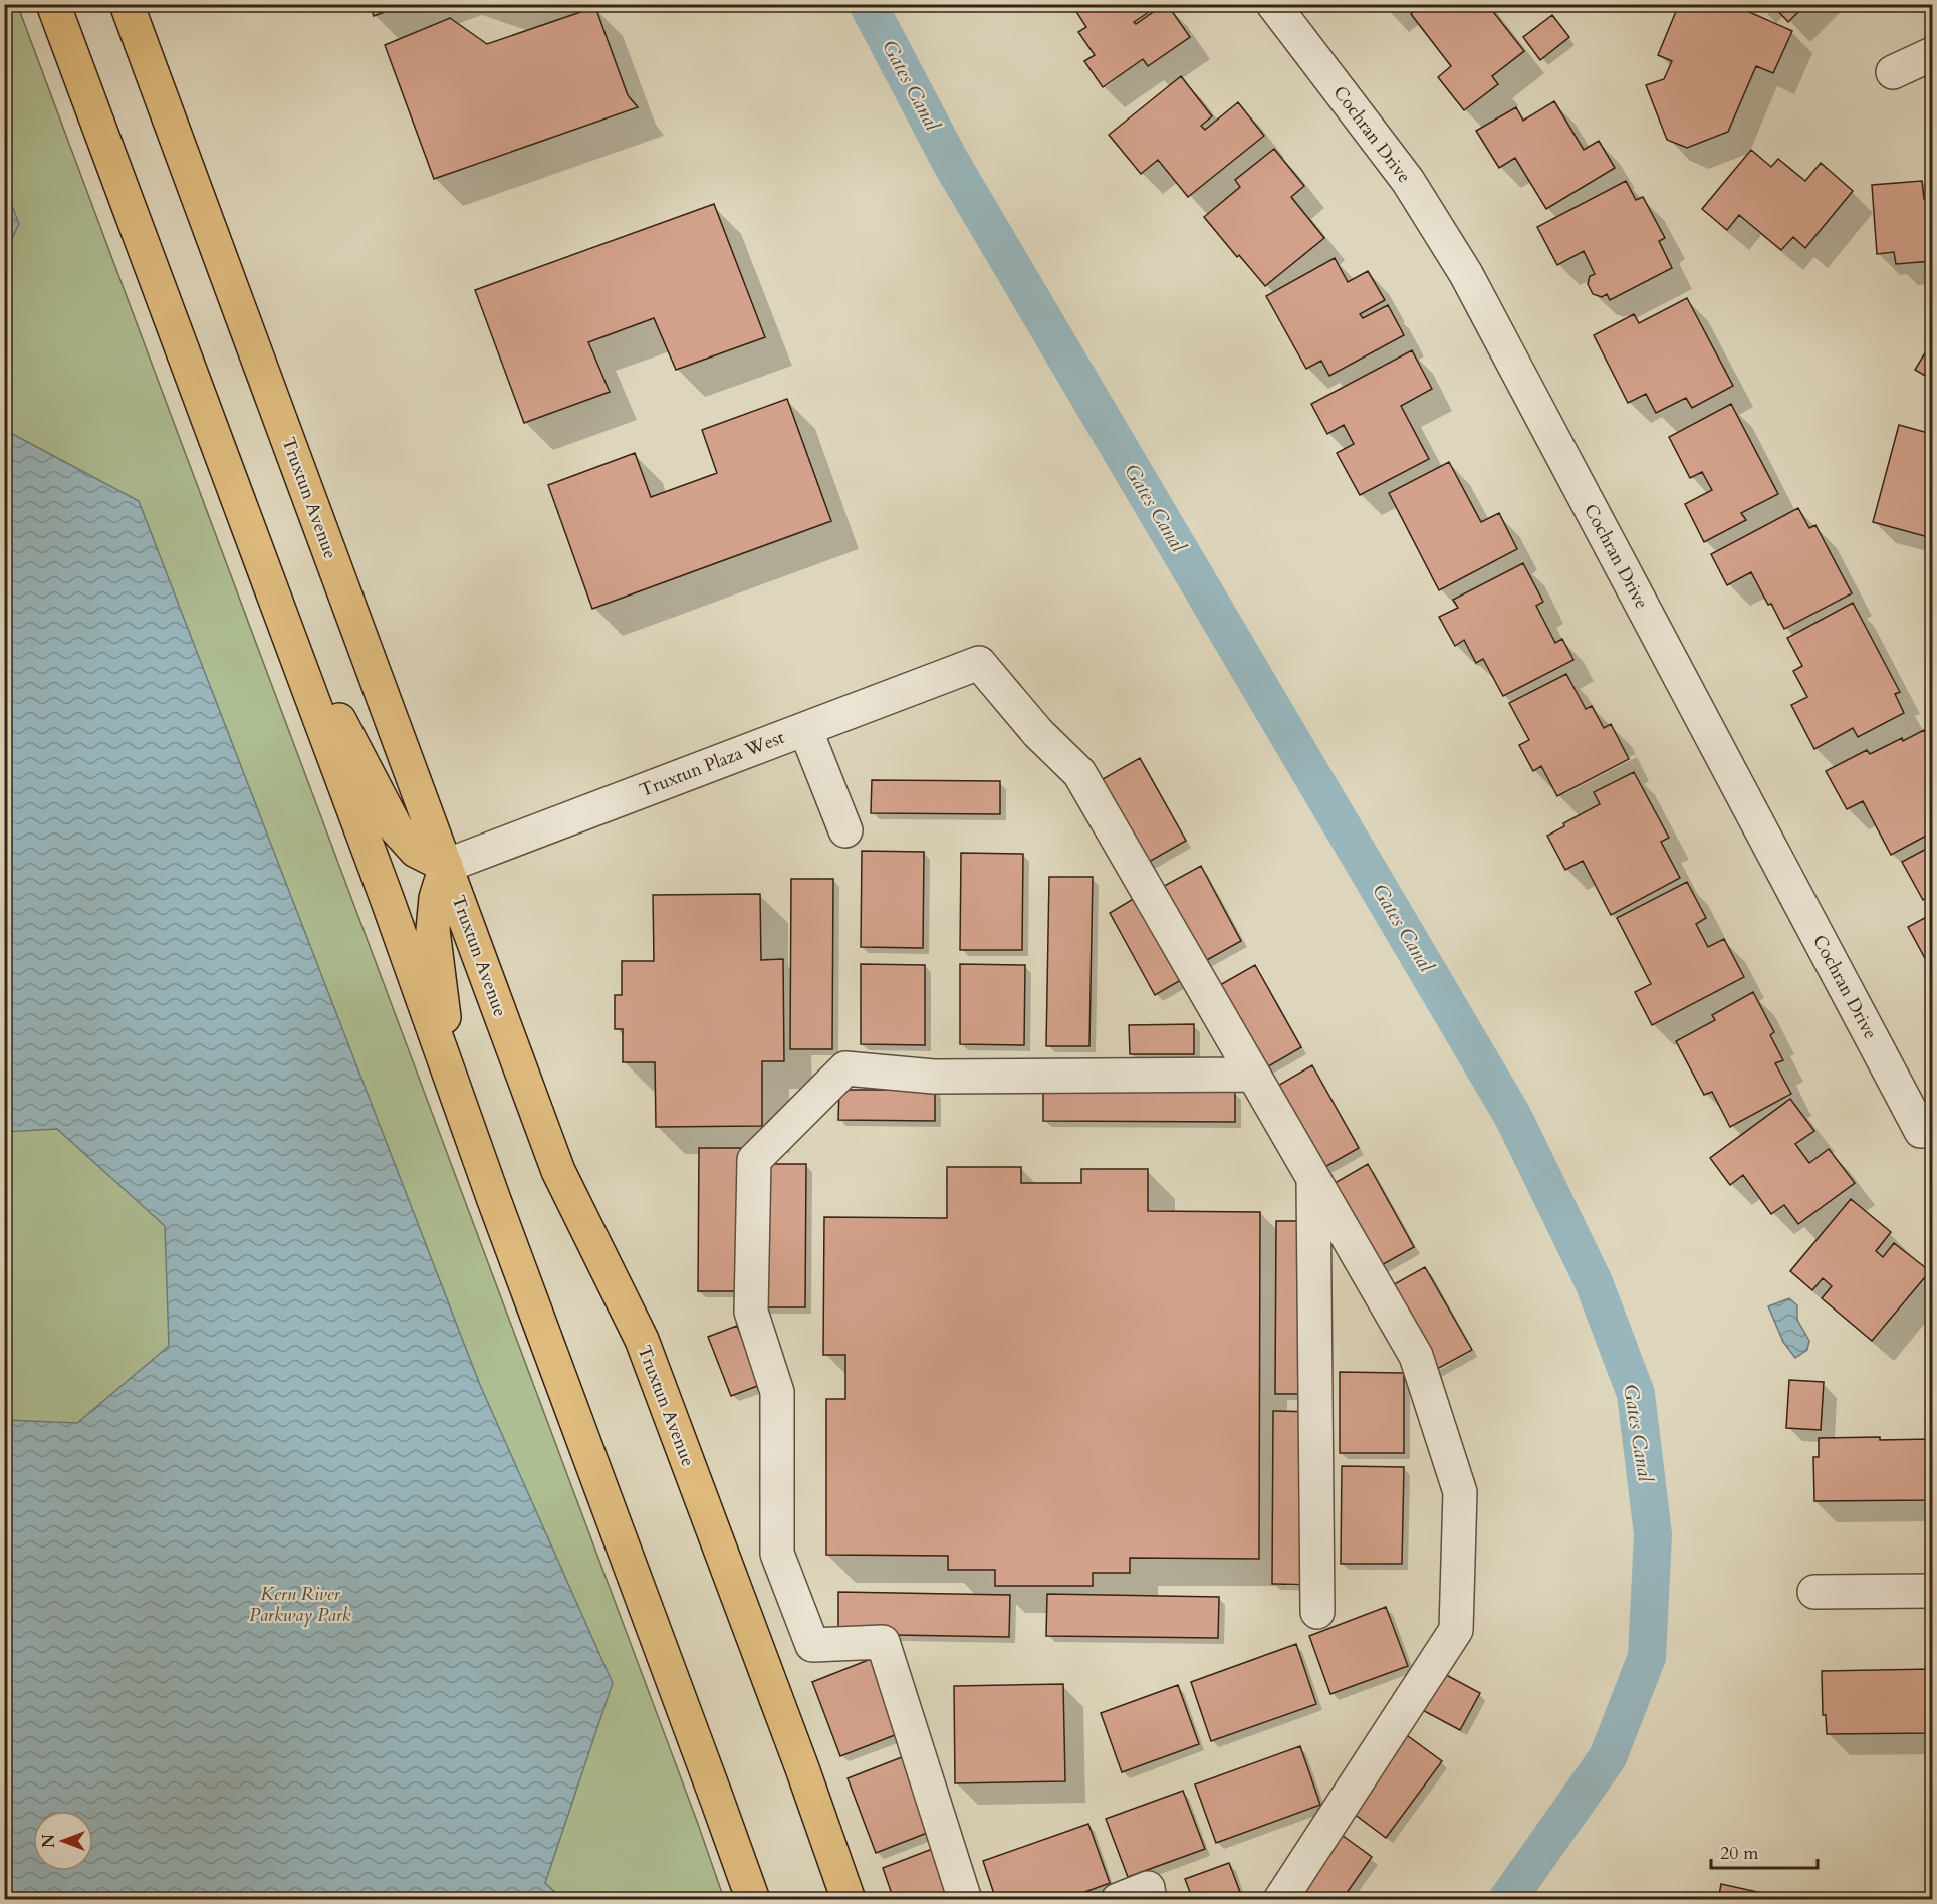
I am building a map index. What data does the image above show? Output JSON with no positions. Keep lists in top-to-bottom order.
{
  "streets": {
    "main road": ["Truxtun Avenue"],
    "street": ["Cochran Drive", "Truxtun Plaza West"]
  },
  "crossings": [
    ["Truxtun Avenue", "Truxtun Plaza West"]
  ],
  "water": ["Gates Canal"],
  "parks": ["Kern River Parkway Park"],
  "scale_bar": "20 m",
  "north": "left"
}
